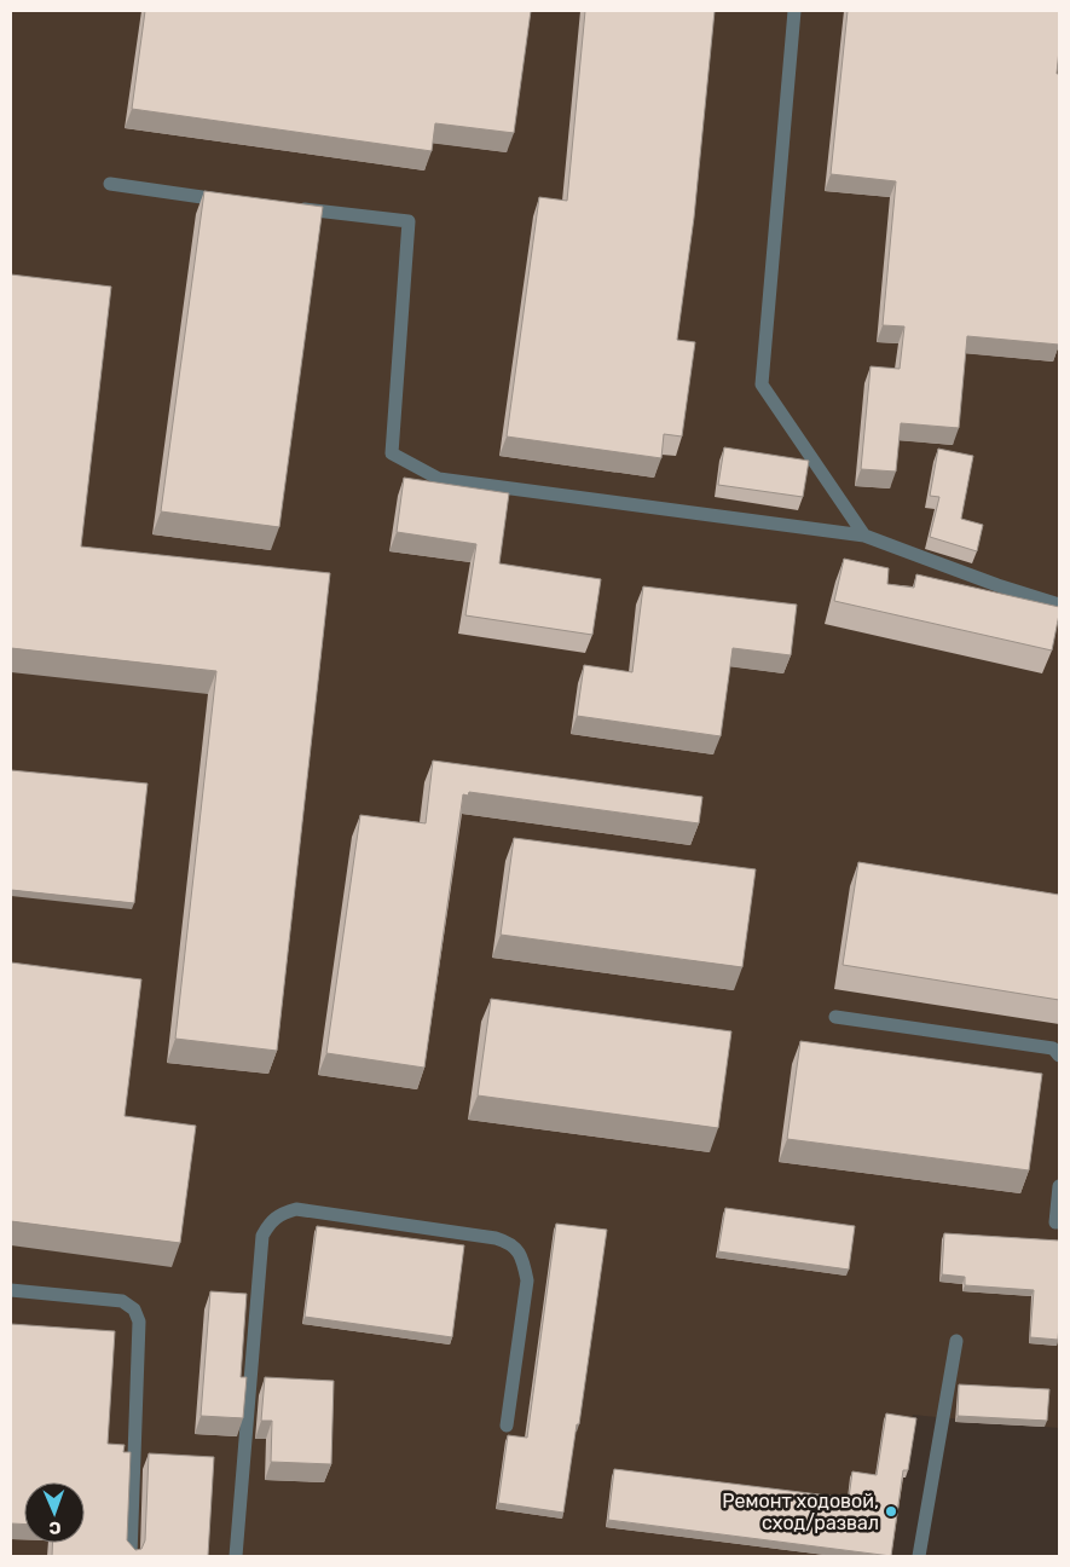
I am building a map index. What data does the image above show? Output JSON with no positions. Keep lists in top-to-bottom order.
{
  "places": ["Ремонт ходовой, сход/развал"],
  "north": "bottom"
}
